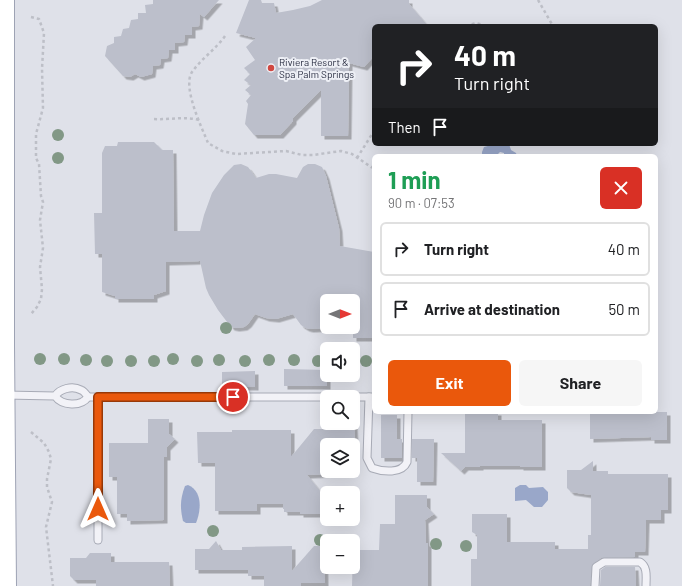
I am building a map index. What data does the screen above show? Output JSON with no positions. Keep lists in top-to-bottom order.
{
  "places": ["Riviera Resort & Spa Palm Springs"],
  "north": "right",
  "page": {
    "turn": ["40 m", "Turn right"],
    "then": "Then",
    "heading": ["1 min", "90 m · 07:53"],
    "list": [
      {
        "name": "Turn right",
        "value": "40 m"
      },
      {
        "name": "Arrive at destination",
        "value": "50 m"
      }
    ],
    "map_buttons": ["+", "−"],
    "buttons": ["Exit", "Share"]
  }
}
